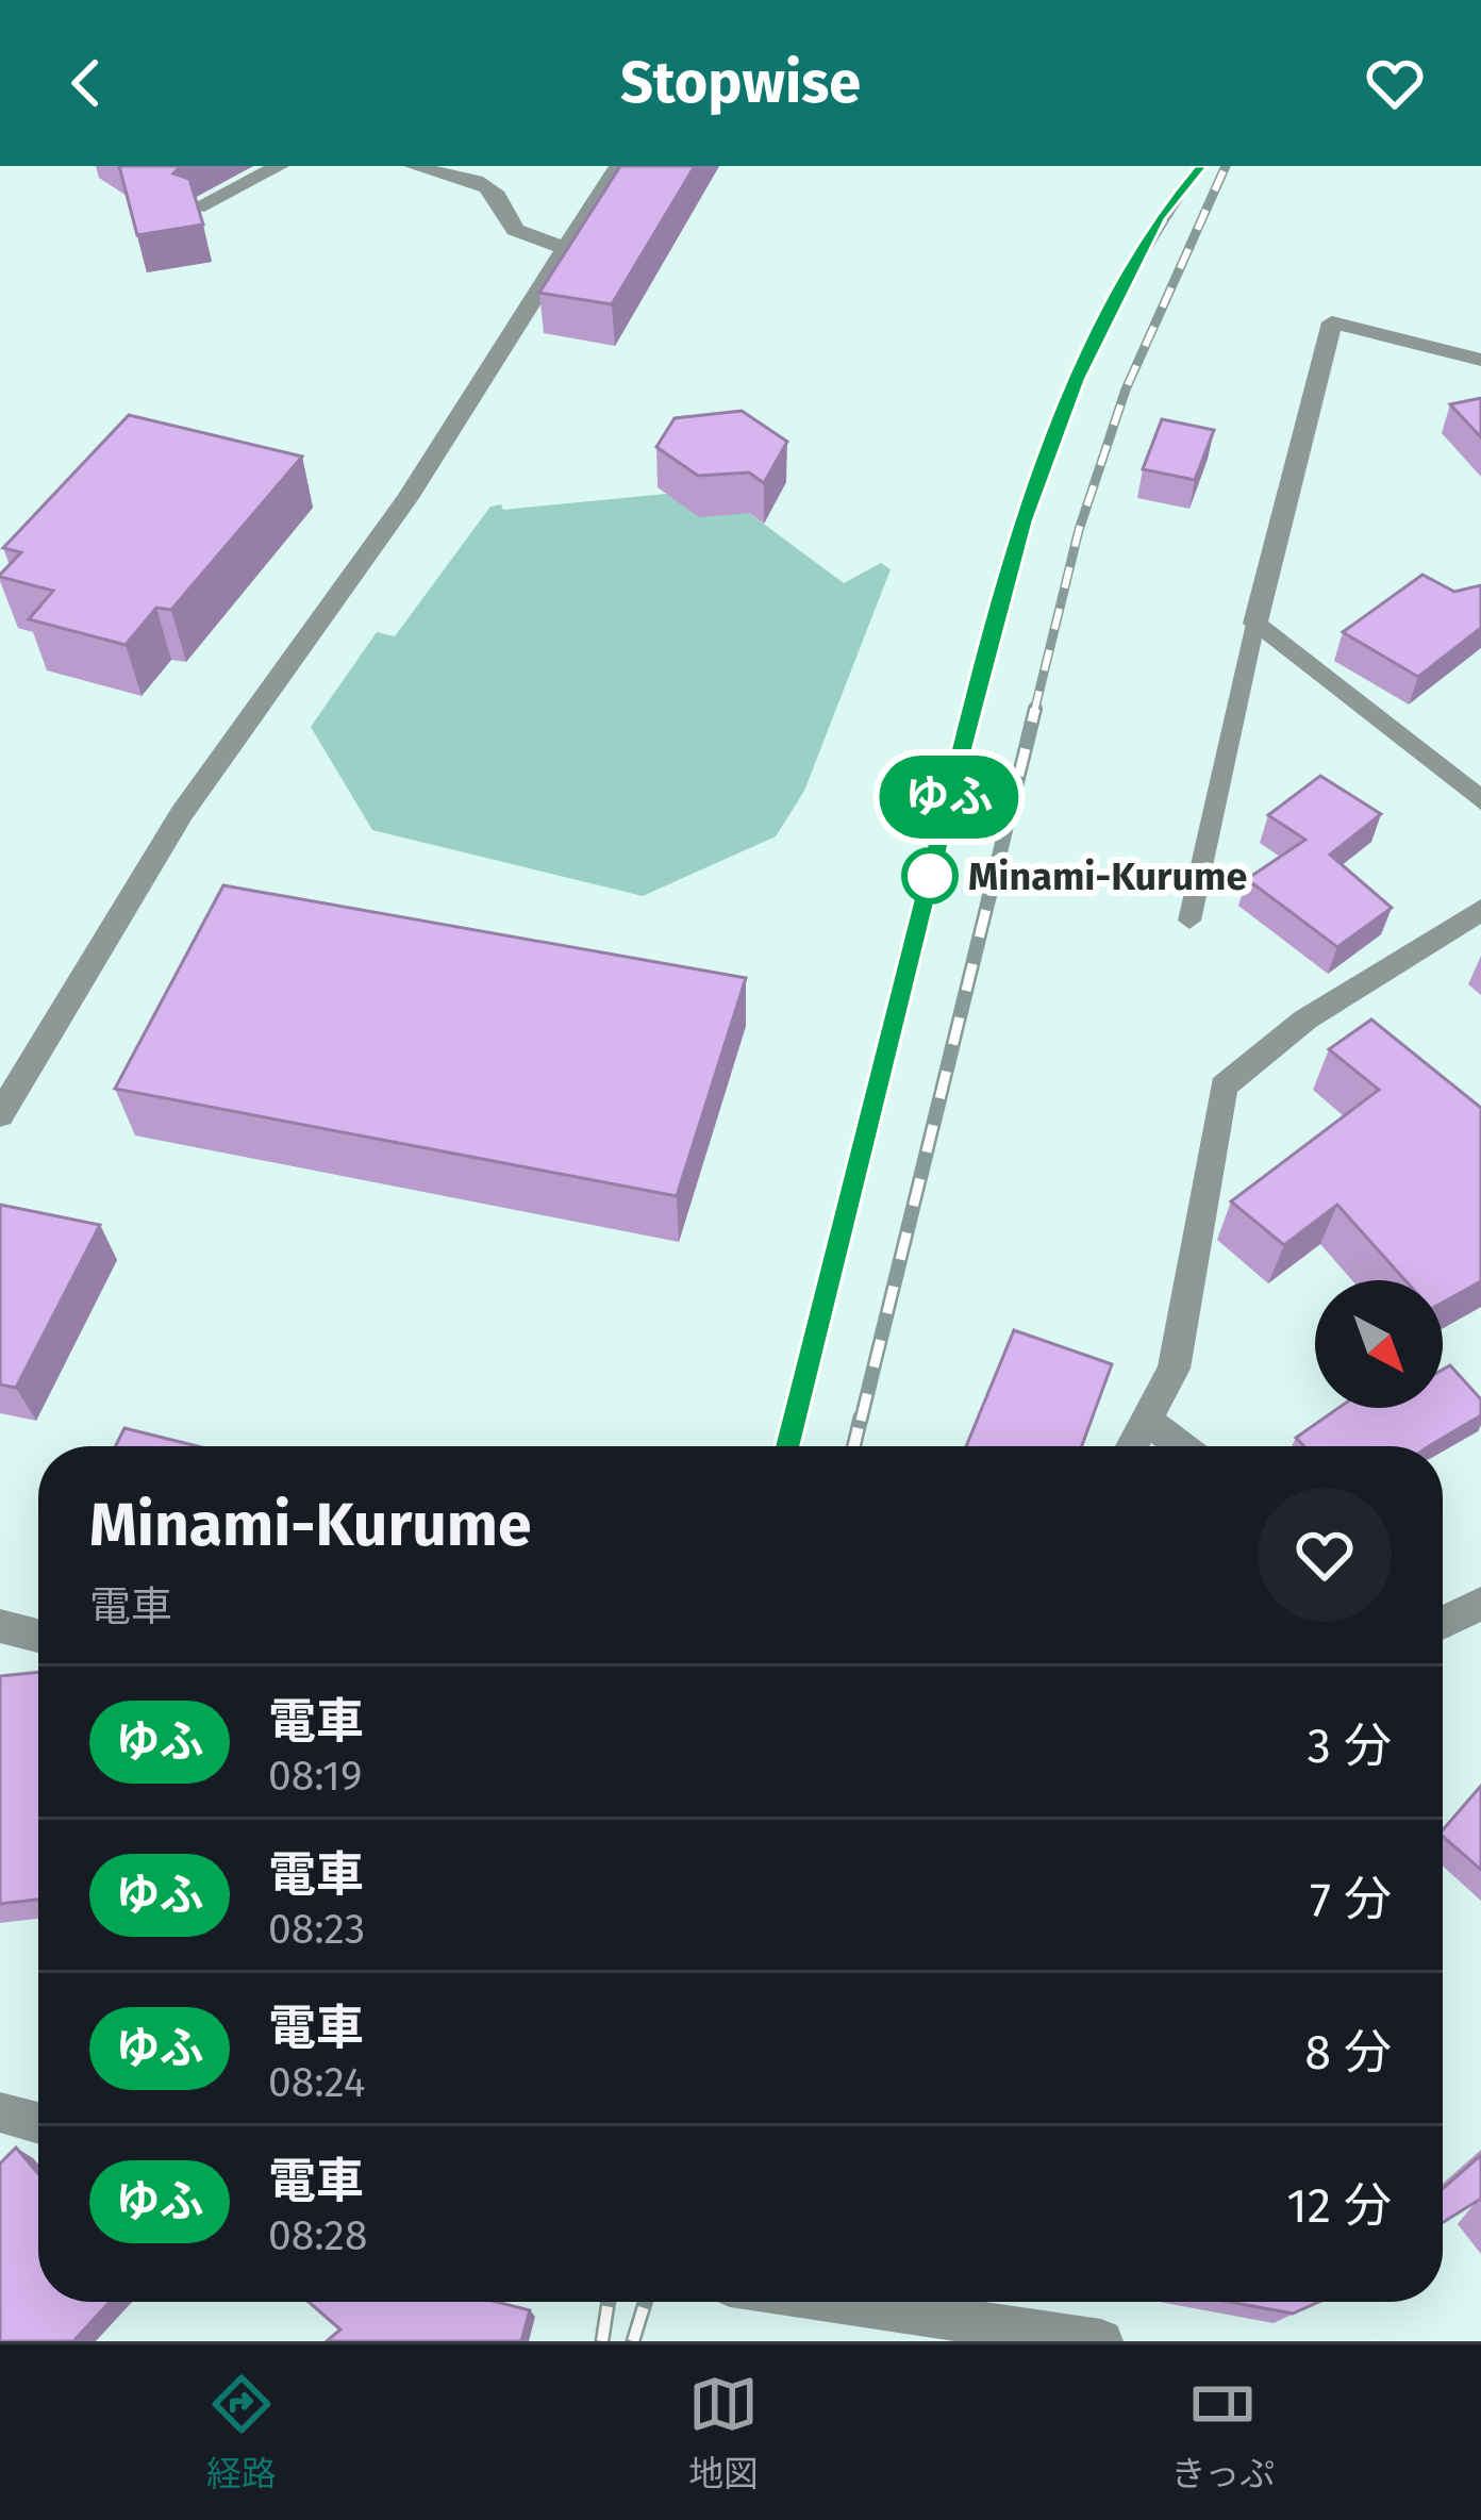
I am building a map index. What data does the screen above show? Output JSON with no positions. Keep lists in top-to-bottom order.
{
  "places": ["Minami-Kurume"],
  "north": "bottom right",
  "page": {
    "header": "Stopwise",
    "on_map": "ゆふ",
    "heading": ["Minami-Kurume", "電車"],
    "list": [
      {
        "mark": "ゆふ",
        "name": "電車",
        "note": "08:19",
        "value": "3 分"
      },
      {
        "mark": "ゆふ",
        "name": "電車",
        "note": "08:23",
        "value": "7 分"
      },
      {
        "mark": "ゆふ",
        "name": "電車",
        "note": "08:24",
        "value": "8 分"
      },
      {
        "mark": "ゆふ",
        "name": "電車",
        "note": "08:28",
        "value": "12 分"
      }
    ],
    "tabs": ["経路", "地図", "きっぷ"]
  }
}
